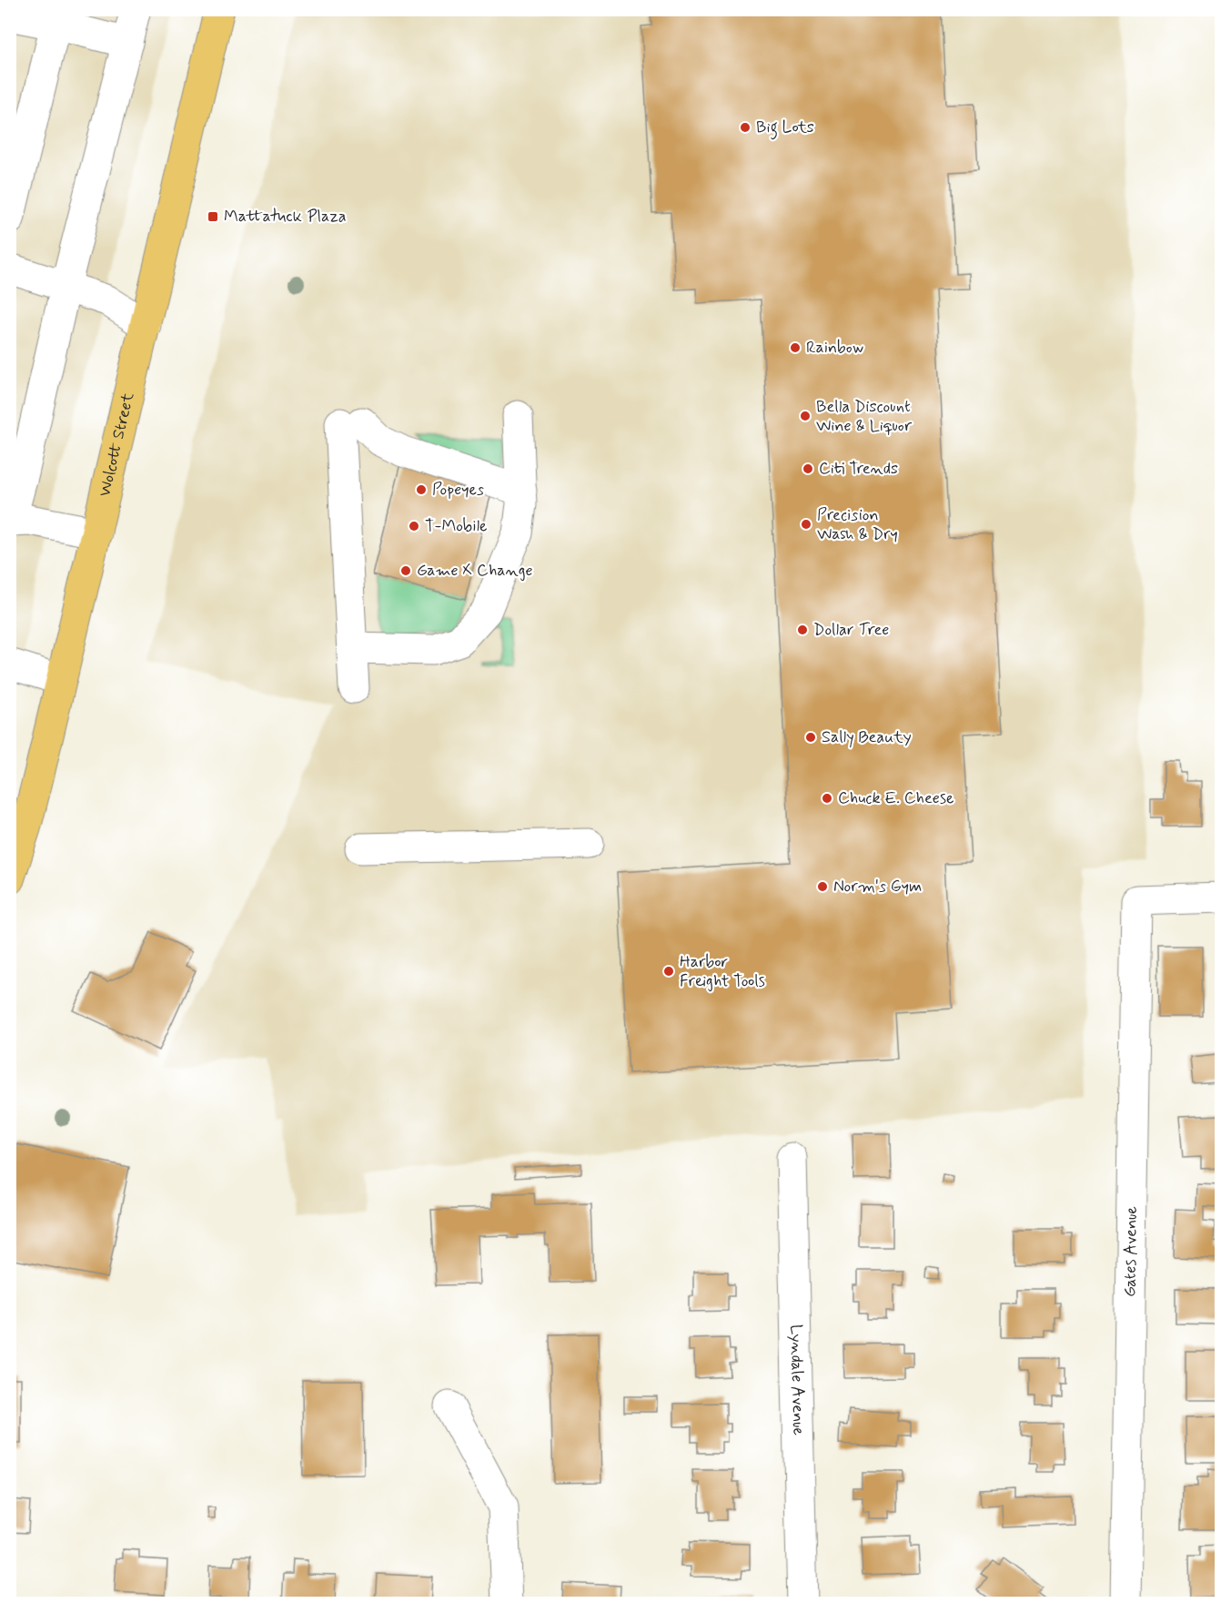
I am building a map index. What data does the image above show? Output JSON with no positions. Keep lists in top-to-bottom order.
{
  "streets": {
    "main road": ["Wolcott Street"],
    "street": ["Gates Avenue", "Lyndale Avenue"]
  },
  "places": {
    "other": [
      "Big Lots",
      "Rainbow",
      "Bella Discount Wine & Liquor",
      "Citi Trends",
      "Popeyes",
      "Precision Wash & Dry",
      "T-Mobile",
      "Game X Change",
      "Dollar Tree",
      "Sally Beauty",
      "Chuck E. Cheese",
      "Norm's Gym",
      "Harbor Freight Tools"
    ],
    "transit": ["Mattatuck Plaza"]
  }
}
